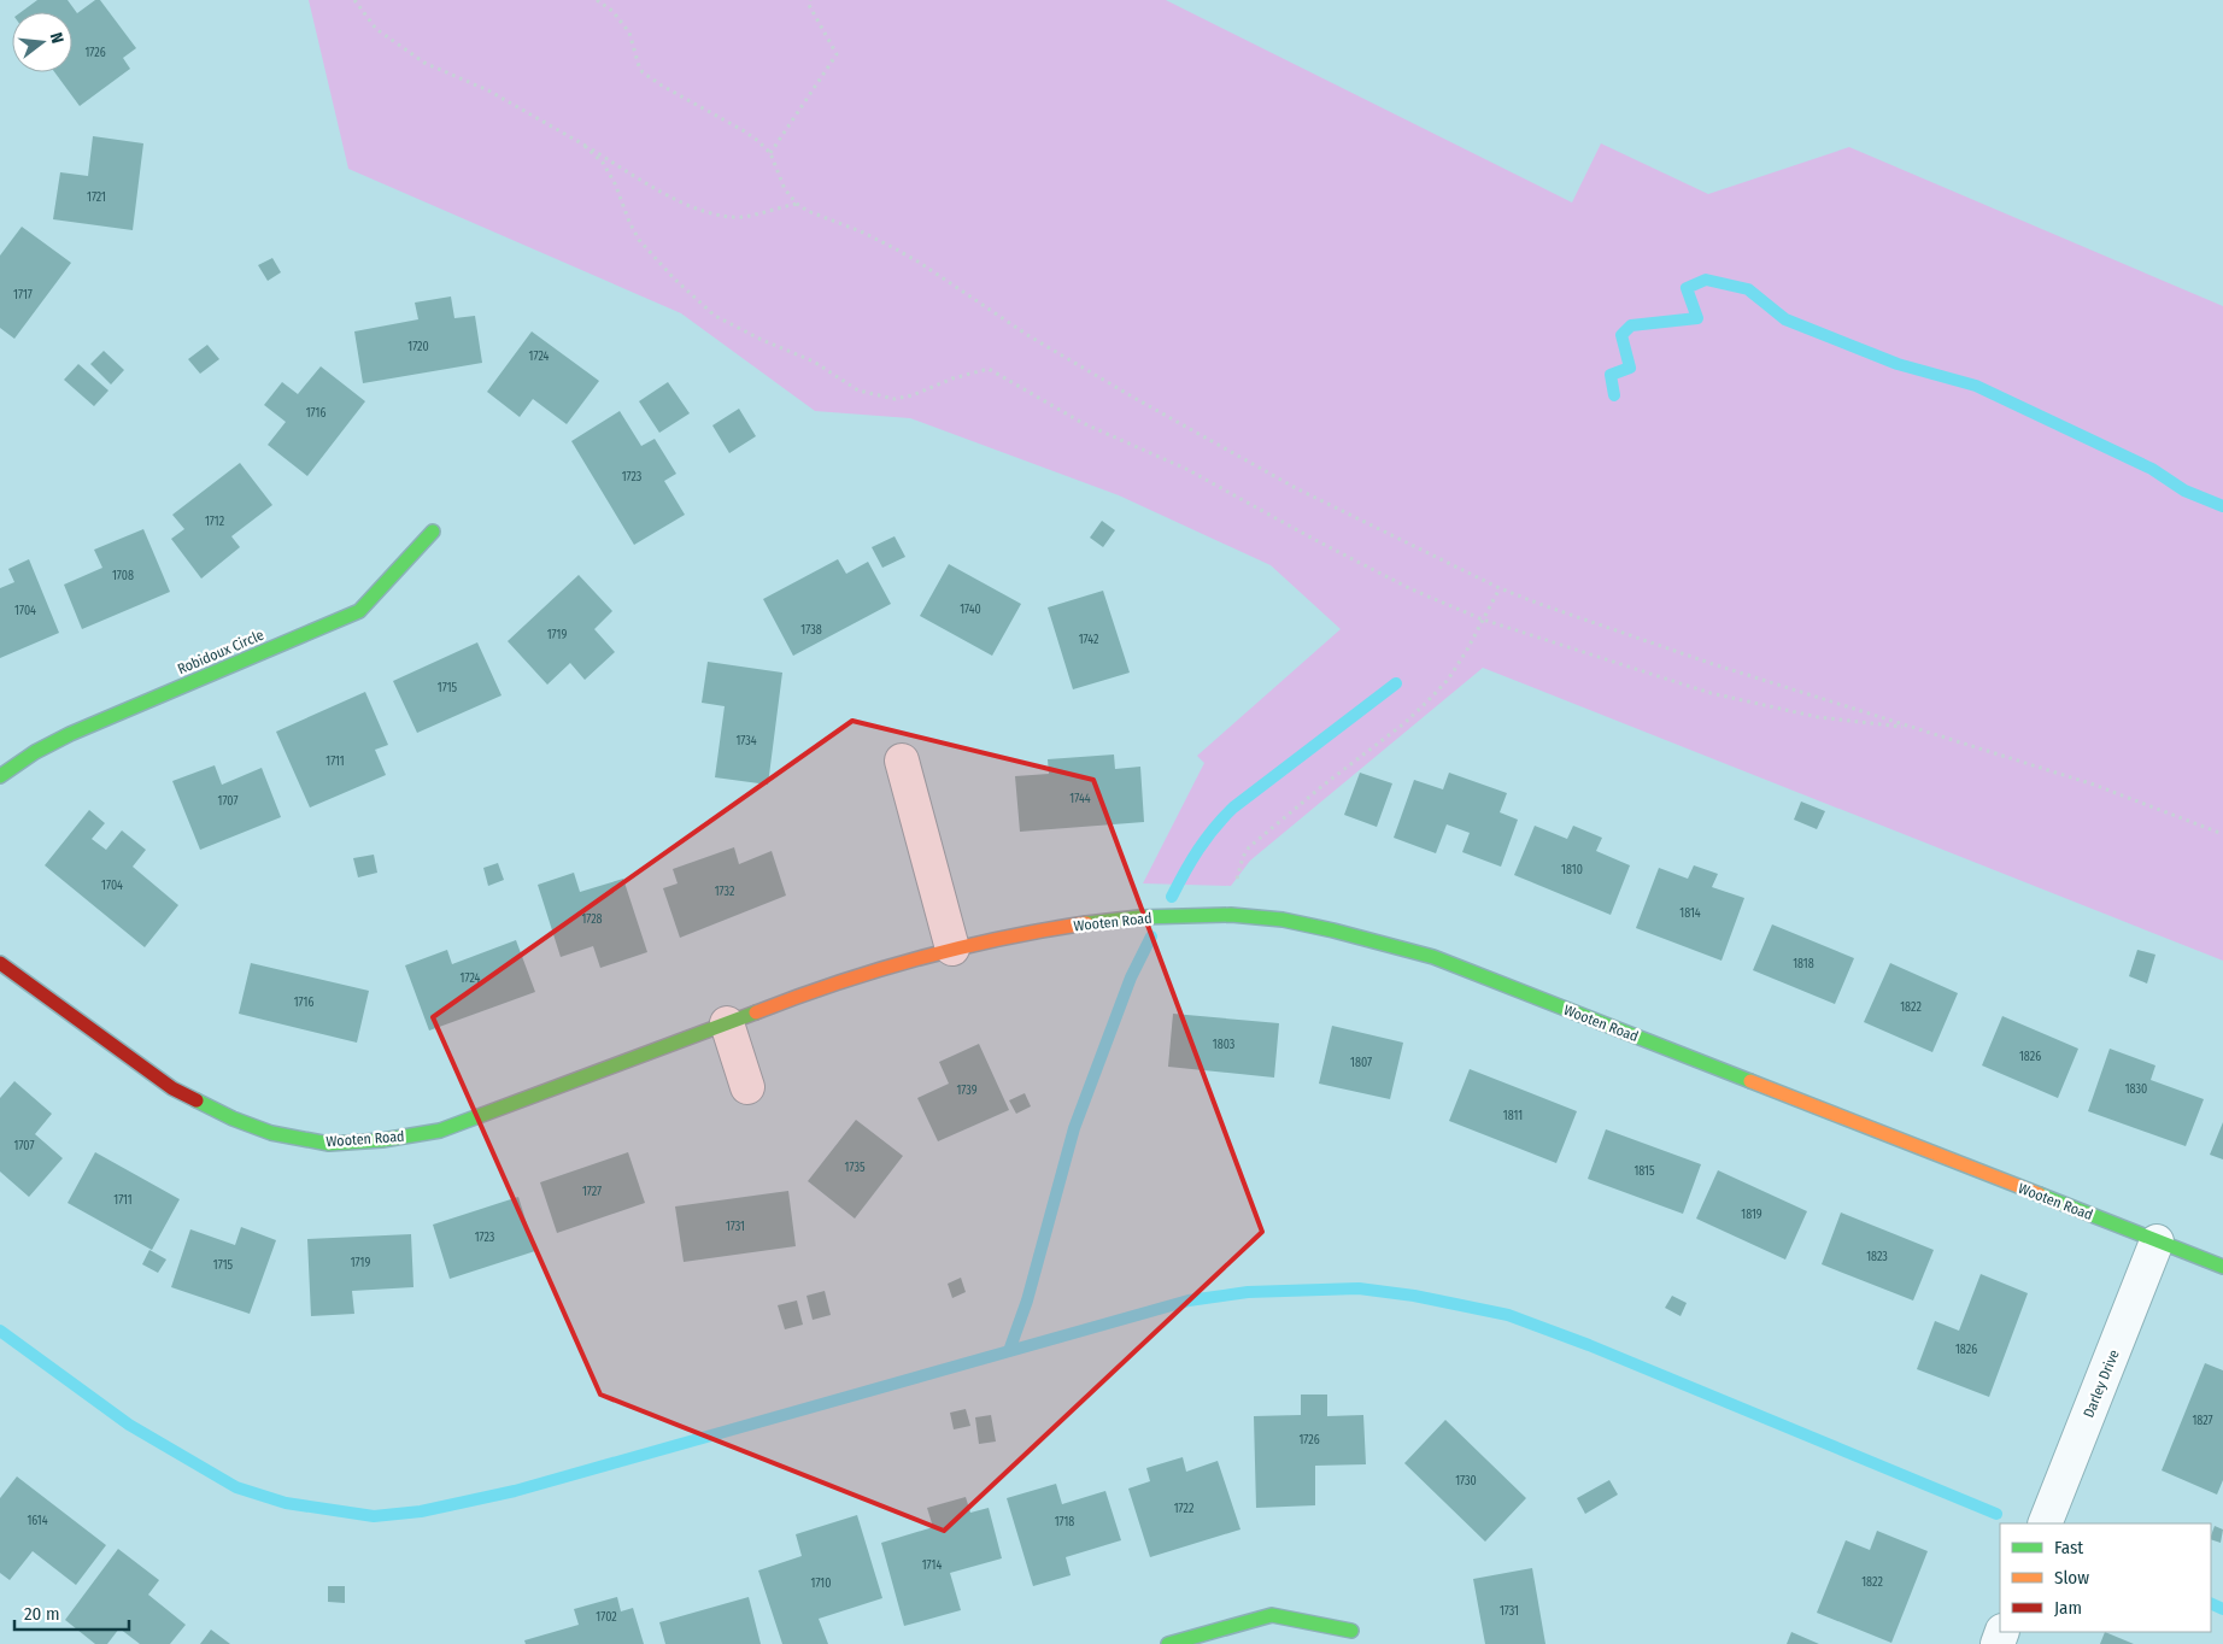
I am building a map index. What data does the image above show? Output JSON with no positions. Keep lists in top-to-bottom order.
{
  "streets": {
    "street": ["Robidoux Circle", "Wooten Road", "Darley Drive"]
  },
  "crossings": [
    ["Wooten Road", "Darley Drive"]
  ],
  "house_numbers": [
    "1726",
    "1721",
    "1717",
    "1720",
    "1724",
    "1716",
    "1723",
    "1712",
    "1708",
    "1740",
    "1704",
    "1738",
    "1719",
    "1742",
    "1715",
    "1734",
    "1711",
    "1744",
    "1707",
    "1810",
    "1704",
    "1732",
    "1814",
    "1728",
    "1818",
    "1724",
    "1716",
    "1822",
    "1803",
    "1826",
    "1807",
    "1830",
    "1739",
    "1811",
    "1707",
    "1735",
    "1815",
    "1727",
    "1711",
    "1819",
    "1731",
    "1723",
    "1823",
    "1719",
    "1715",
    "1826",
    "1827",
    "1726",
    "1730",
    "1722",
    "1614",
    "1718",
    "1714",
    "1822",
    "1710",
    "1731",
    "1702"
  ],
  "legend": ["Fast", "Slow", "Jam"],
  "scale_bar": "20 m",
  "north": "right"
}
